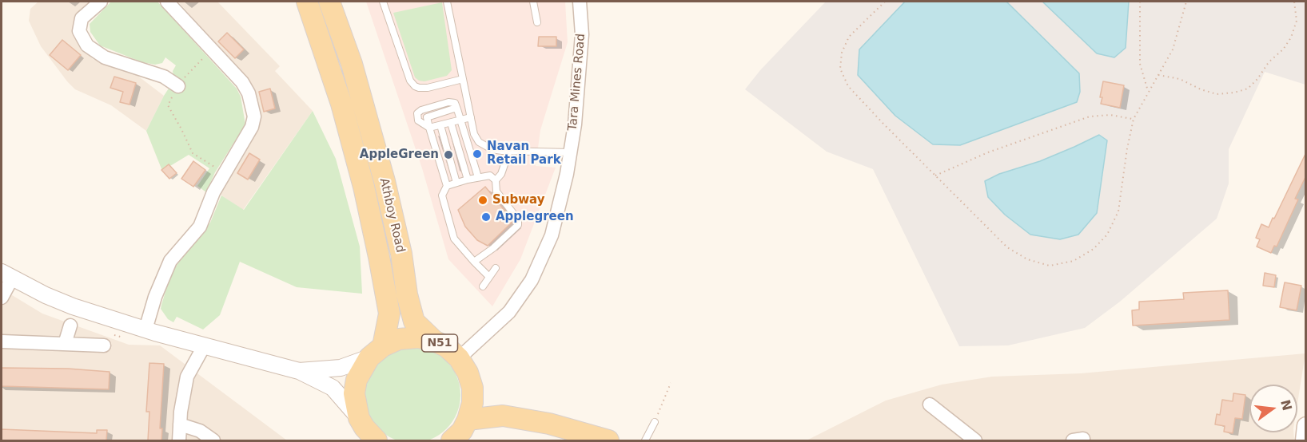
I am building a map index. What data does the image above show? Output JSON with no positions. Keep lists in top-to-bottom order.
{
  "streets": {
    "main road": ["Athboy Road", "N51"],
    "street": ["Tara Mines Road"]
  },
  "crossings": [
    ["Tara Mines Road", "N51"],
    ["Athboy Road", "N51"]
  ],
  "places": [
    "Navan Retail Park",
    "AppleGreen",
    "Subway",
    "Applegreen"
  ],
  "north": "right"
}
